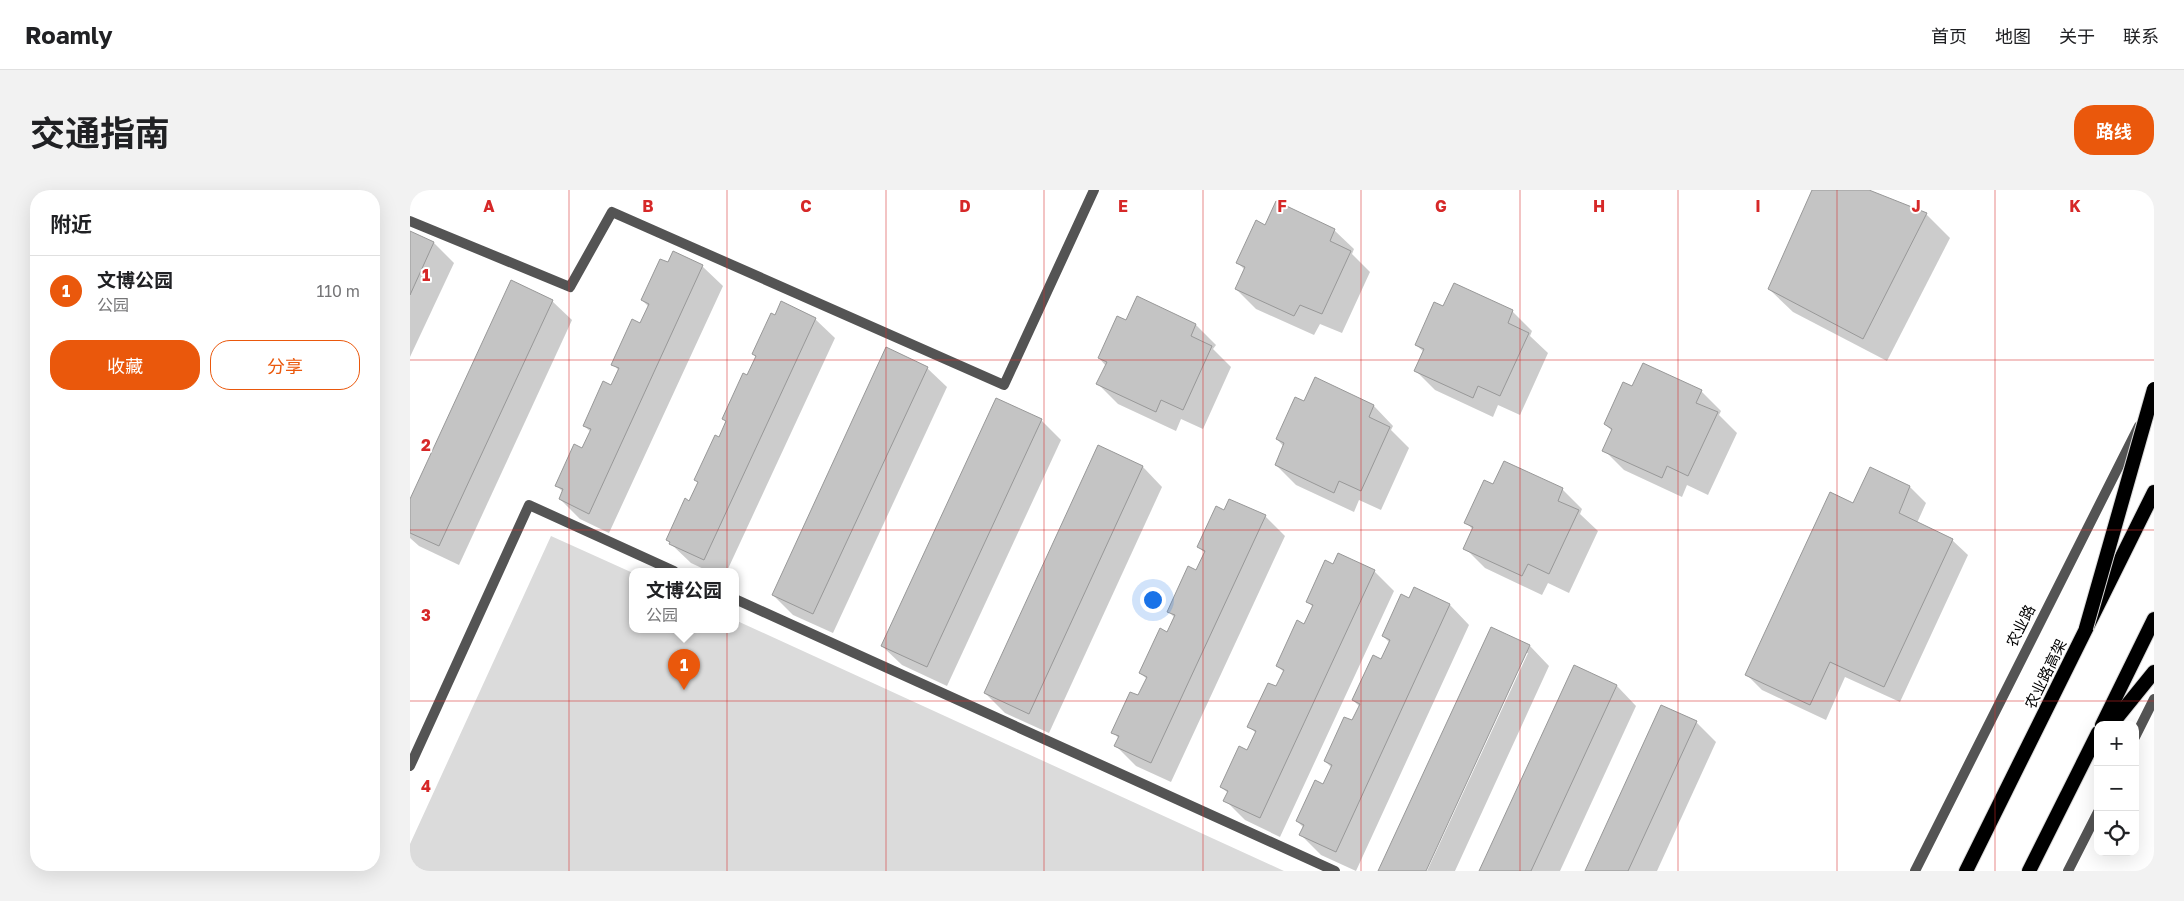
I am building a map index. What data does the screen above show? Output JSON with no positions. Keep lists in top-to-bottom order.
{
  "streets": {
    "highway": ["农业路高架"],
    "street": ["农业路"]
  },
  "page": {
    "header": "Roamly",
    "nav": [
      "首页",
      "地图",
      "关于",
      "联系"
    ],
    "title": "交通指南",
    "buttons": [
      "路线",
      ["收藏", "分享"]
    ],
    "heading": "附近",
    "list": [
      {
        "mark": "1",
        "name": "文博公园",
        "note": "公园",
        "value": "110 m"
      }
    ],
    "popup": ["文博公园", "公园"],
    "pins": "1",
    "map_buttons": ["+", "−"]
  },
  "grid": {
    "columns": [
      "A",
      "B",
      "C",
      "D",
      "E",
      "F",
      "G",
      "H",
      "I",
      "J",
      "K"
    ],
    "rows": [
      "1",
      "2",
      "3",
      "4"
    ]
  }
}
